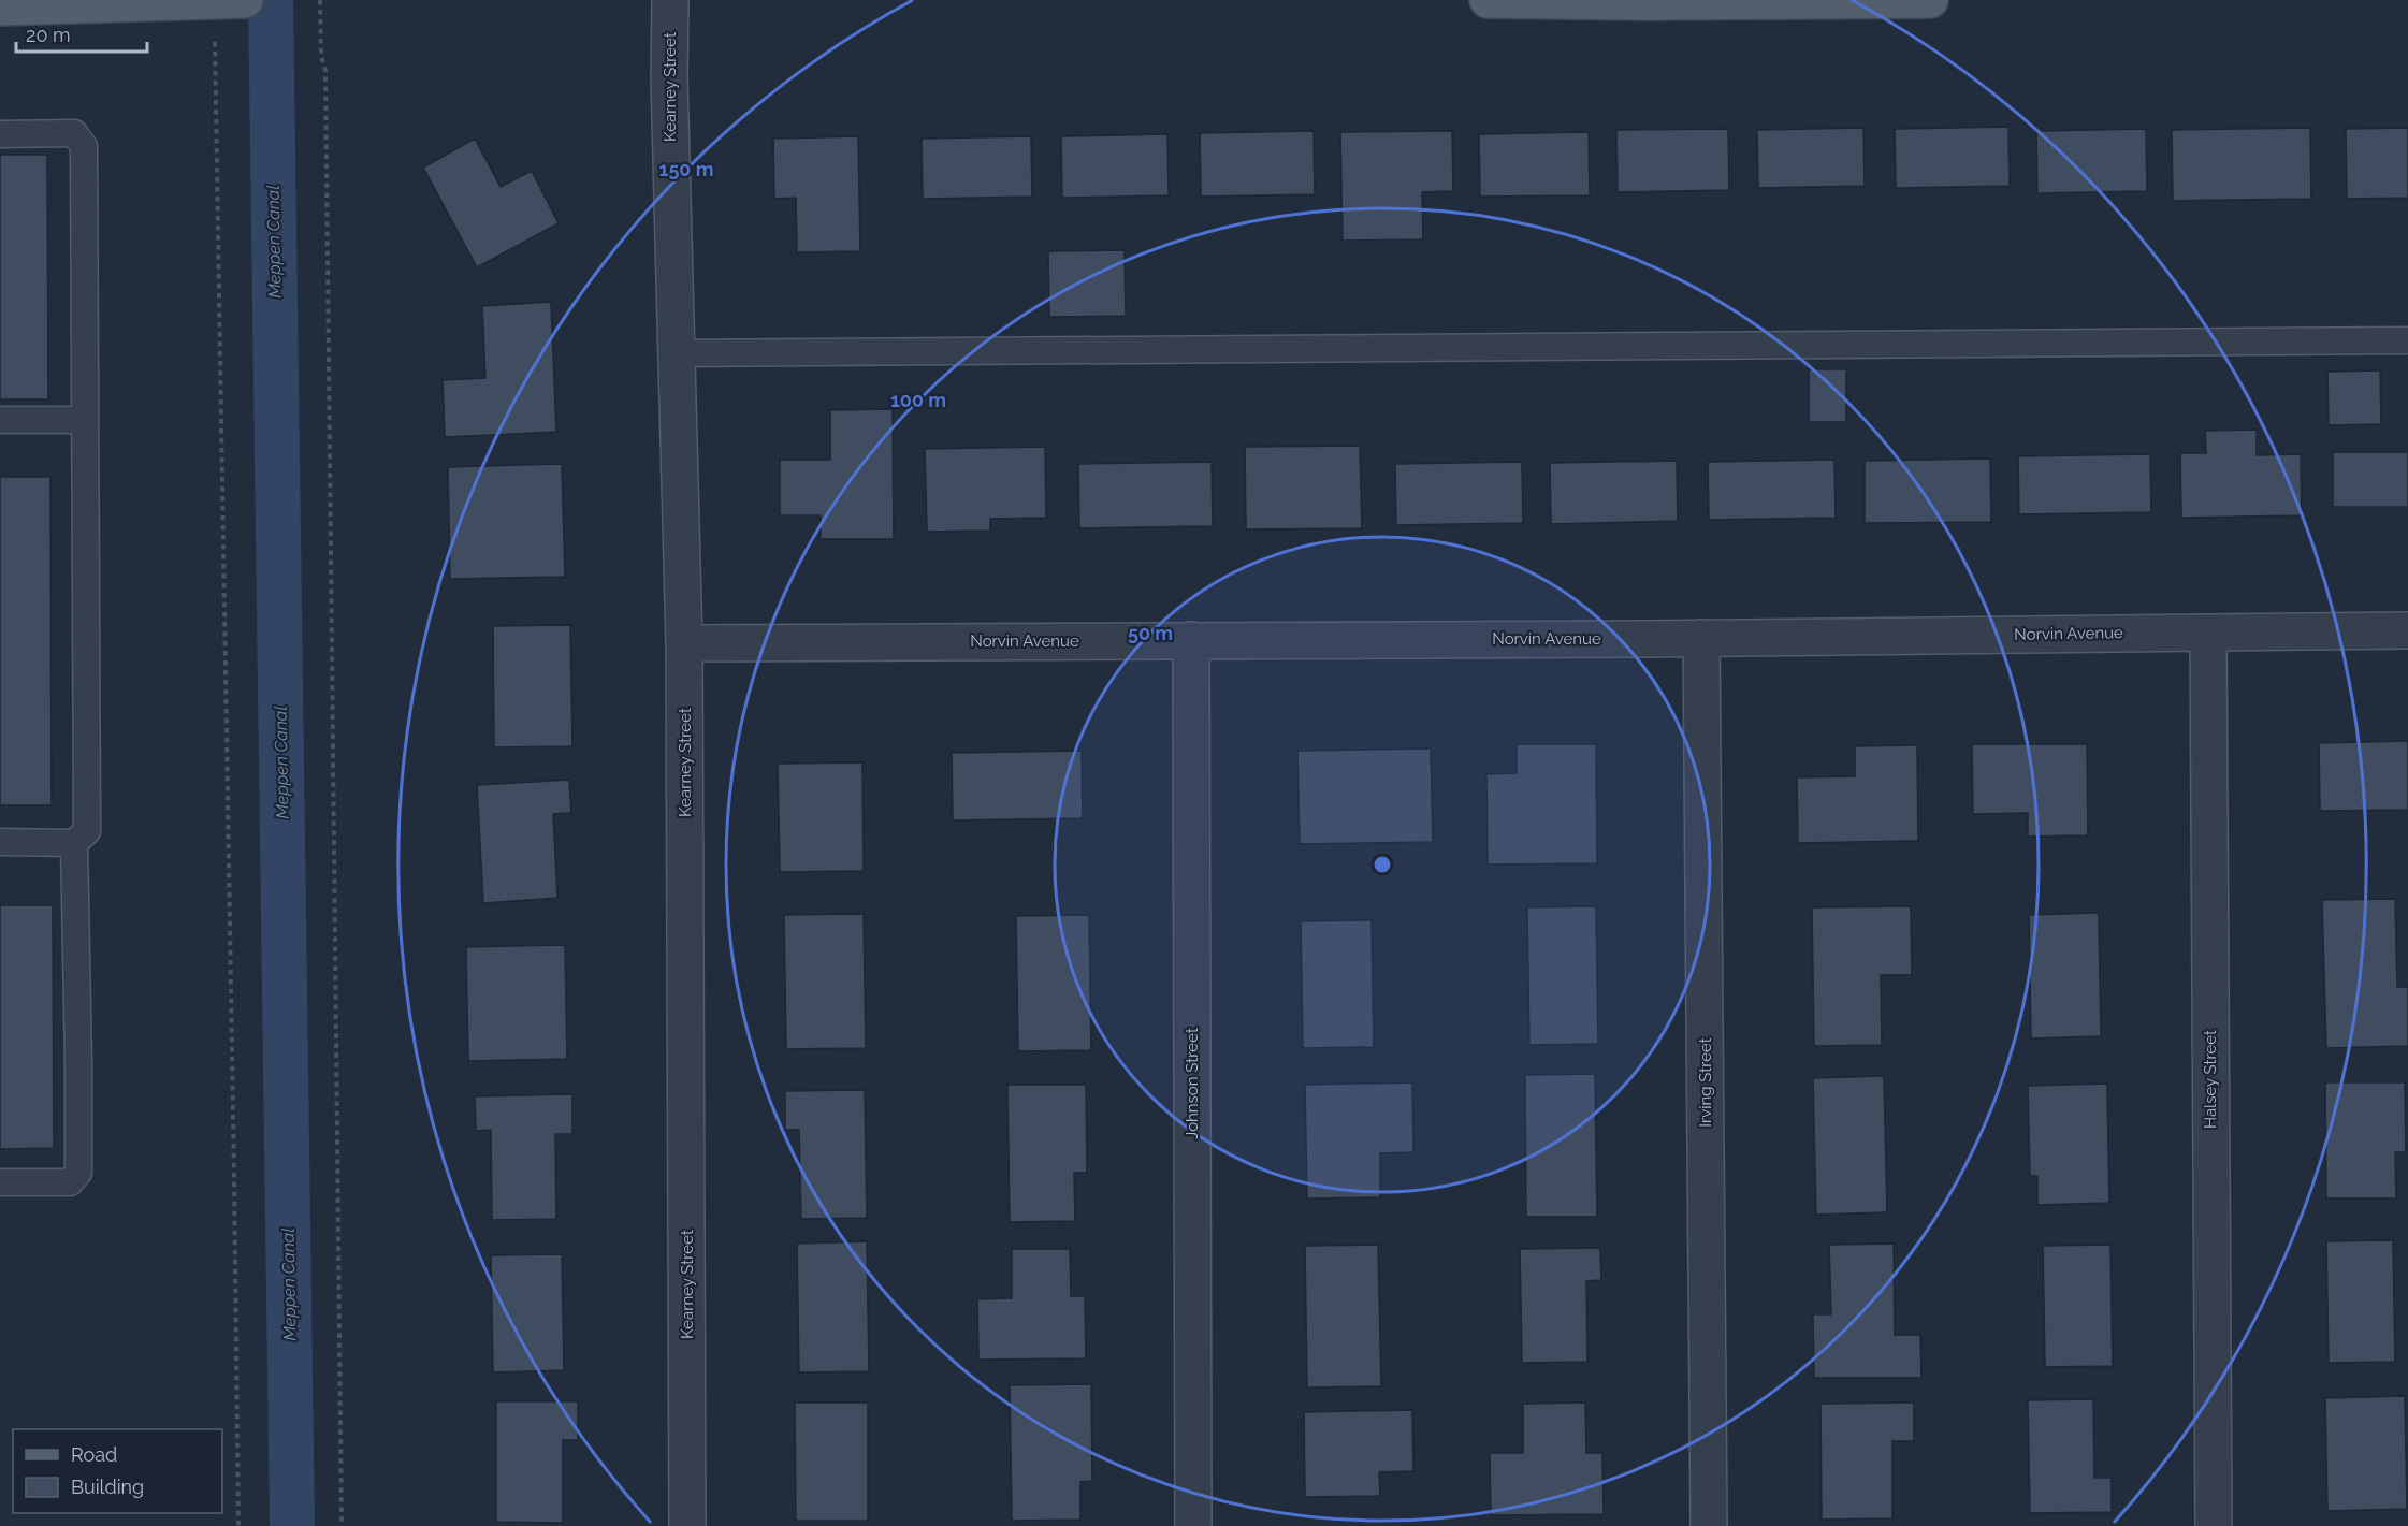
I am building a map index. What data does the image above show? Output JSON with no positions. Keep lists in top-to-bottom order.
{
  "streets": {
    "street": [
      "Kearney Street",
      "Norvin Avenue",
      "Halsey Street",
      "Irving Street",
      "Johnson Street"
    ]
  },
  "crossings": [
    ["Kearney Street", "Norvin Avenue"],
    ["Norvin Avenue", "Halsey Street"],
    ["Norvin Avenue", "Irving Street"],
    ["Norvin Avenue", "Johnson Street"]
  ],
  "water": ["Meppen Canal"],
  "legend": ["Road", "Building"],
  "scale_bar": "20 m",
  "rings": ["150 m", "100 m", "50 m"]
}
